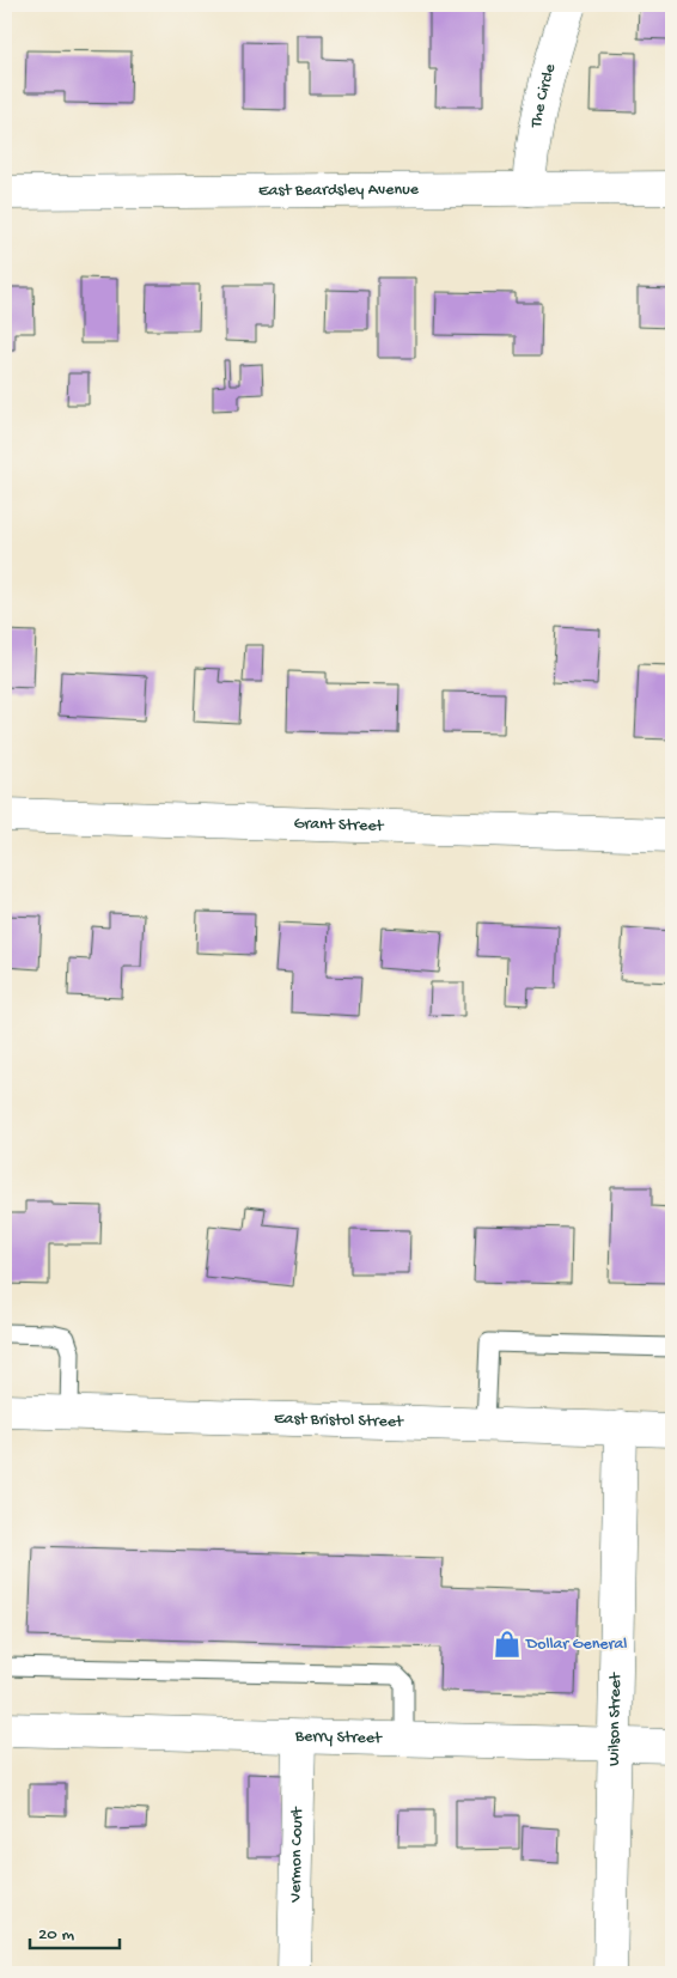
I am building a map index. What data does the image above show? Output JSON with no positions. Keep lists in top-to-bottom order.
{
  "streets": {
    "street": [
      "The Circle",
      "East Beardsley Avenue",
      "Grant Street",
      "East Bristol Street",
      "Wilson Street",
      "Berry Street",
      "Vermon Court"
    ]
  },
  "crossings": [
    ["The Circle", "East Beardsley Avenue"],
    ["East Bristol Street", "Wilson Street"],
    ["Wilson Street", "Berry Street"],
    ["Berry Street", "Vermon Court"]
  ],
  "places": {
    "shop": ["Dollar General"]
  },
  "scale_bar": "20 m"
}
